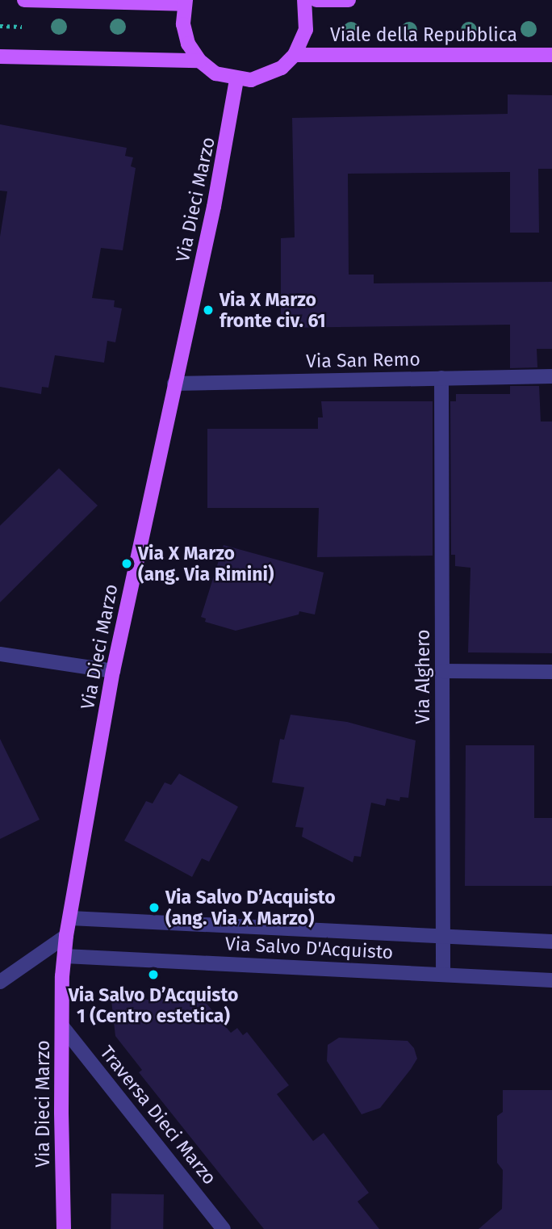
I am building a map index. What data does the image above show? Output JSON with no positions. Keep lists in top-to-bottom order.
{
  "streets": {
    "main road": ["Viale della Repubblica", "Via Dieci Marzo"],
    "street": [
      "Via San Remo",
      "Via Alghero",
      "Via Salvo D'Acquisto",
      "Traversa Dieci Marzo"
    ]
  },
  "crossings": [
    ["Via Dieci Marzo", "Via San Remo"],
    ["Via Dieci Marzo", "Via Salvo D'Acquisto"],
    ["Via Dieci Marzo", "Traversa Dieci Marzo"],
    ["Via San Remo", "Via Alghero"],
    ["Via Alghero", "Via Salvo D'Acquisto"]
  ],
  "places": [
    "Via X Marzo fronte civ. 61",
    "Via X Marzo (ang. Via Rimini)",
    "Via Salvo D’Acquisto (ang. Via X Marzo)",
    "Via Salvo D’Acquisto 1 (Centro estetica)"
  ]
}
